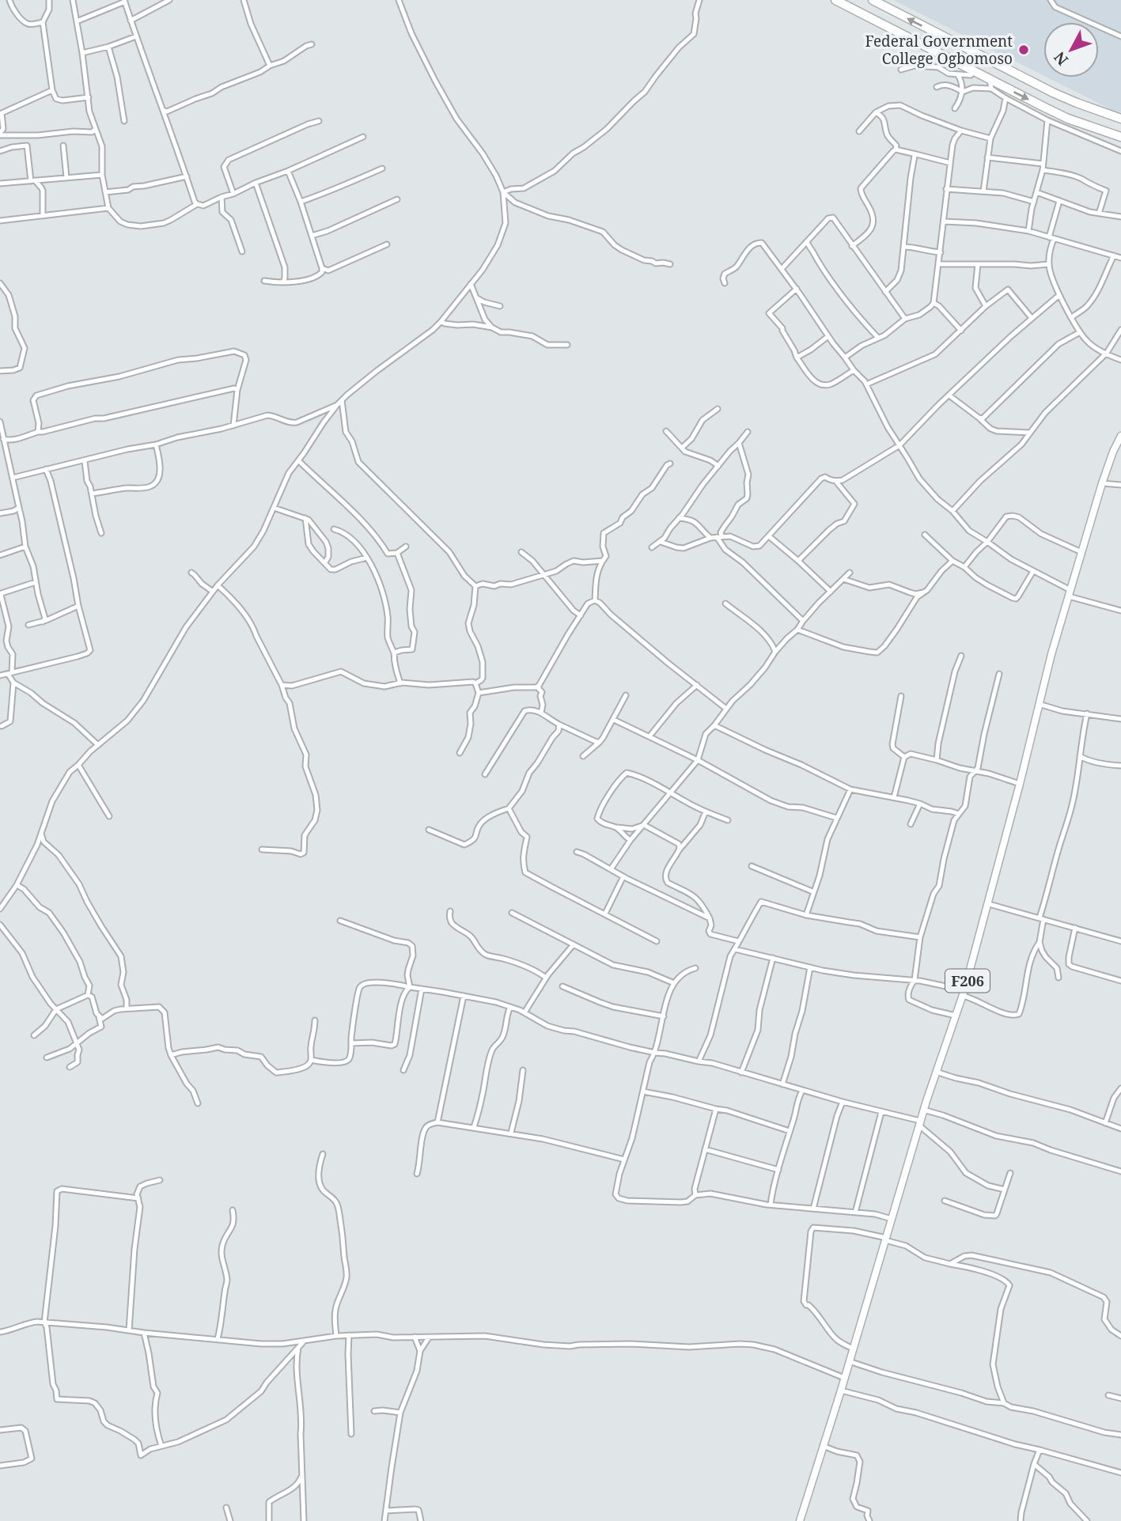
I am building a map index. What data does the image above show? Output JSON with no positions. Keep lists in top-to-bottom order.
{
  "streets": {
    "main road": ["F206"]
  },
  "places": ["Federal Government College Ogbomoso"],
  "north": "bottom left"
}
